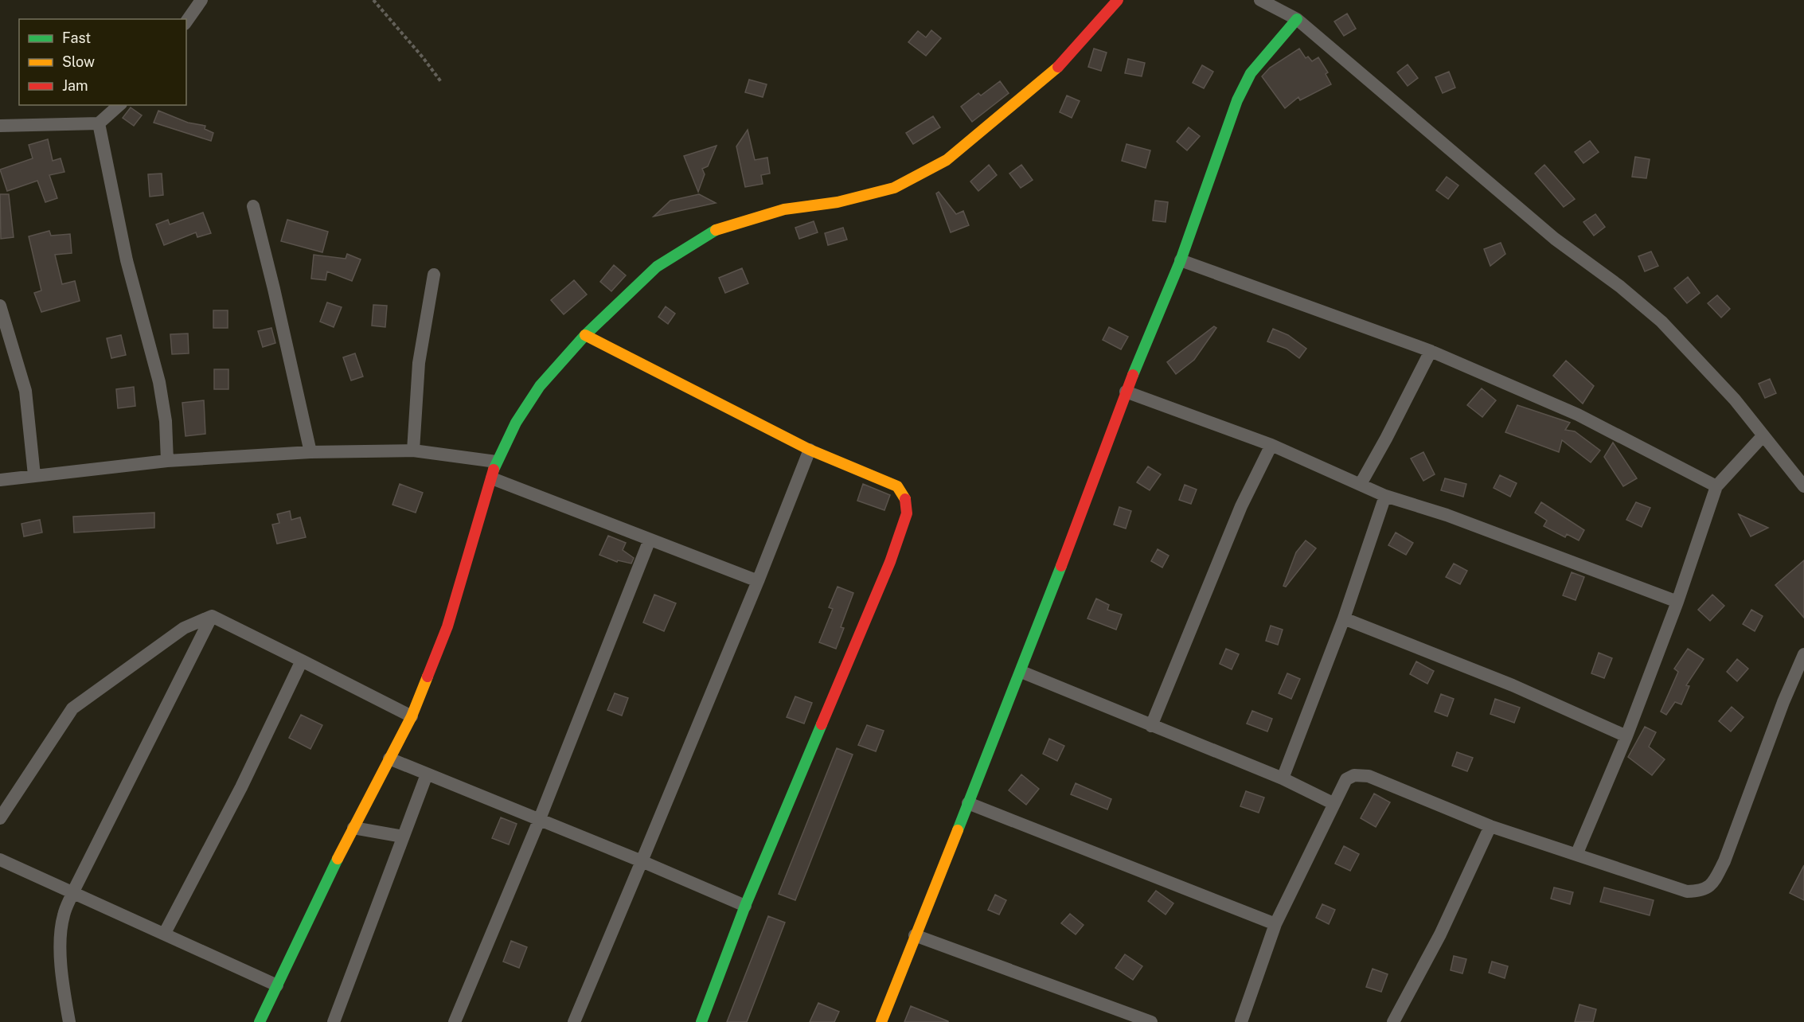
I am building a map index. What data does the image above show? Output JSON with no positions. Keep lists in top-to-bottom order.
{
  "legend": ["Fast", "Slow", "Jam"]
}
